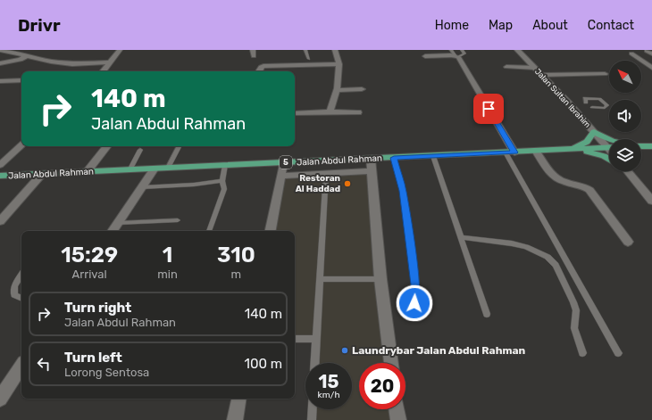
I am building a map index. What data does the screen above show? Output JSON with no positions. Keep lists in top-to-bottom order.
{
  "streets": {
    "main road": ["Jalan Abdul Rahman", "5"],
    "street": ["Jalan Sultan Ibrahim"]
  },
  "places": ["Restoran Al Haddad", "Laundrybar Jalan Abdul Rahman"],
  "north": "top left",
  "page": {
    "header": "Drivr",
    "nav": [
      "Home",
      "Map",
      "About",
      "Contact"
    ],
    "turn": ["140 m", "Jalan Abdul Rahman"],
    "eta": [
      "15:29",
      "Arrival",
      "1",
      "min",
      "310",
      "m"
    ],
    "list": [
      {
        "name": "Turn right",
        "note": "Jalan Abdul Rahman",
        "value": "140 m"
      },
      {
        "name": "Turn left",
        "note": "Lorong Sentosa",
        "value": "100 m"
      }
    ],
    "speed": "15 km/h",
    "limit": "20"
  }
}
